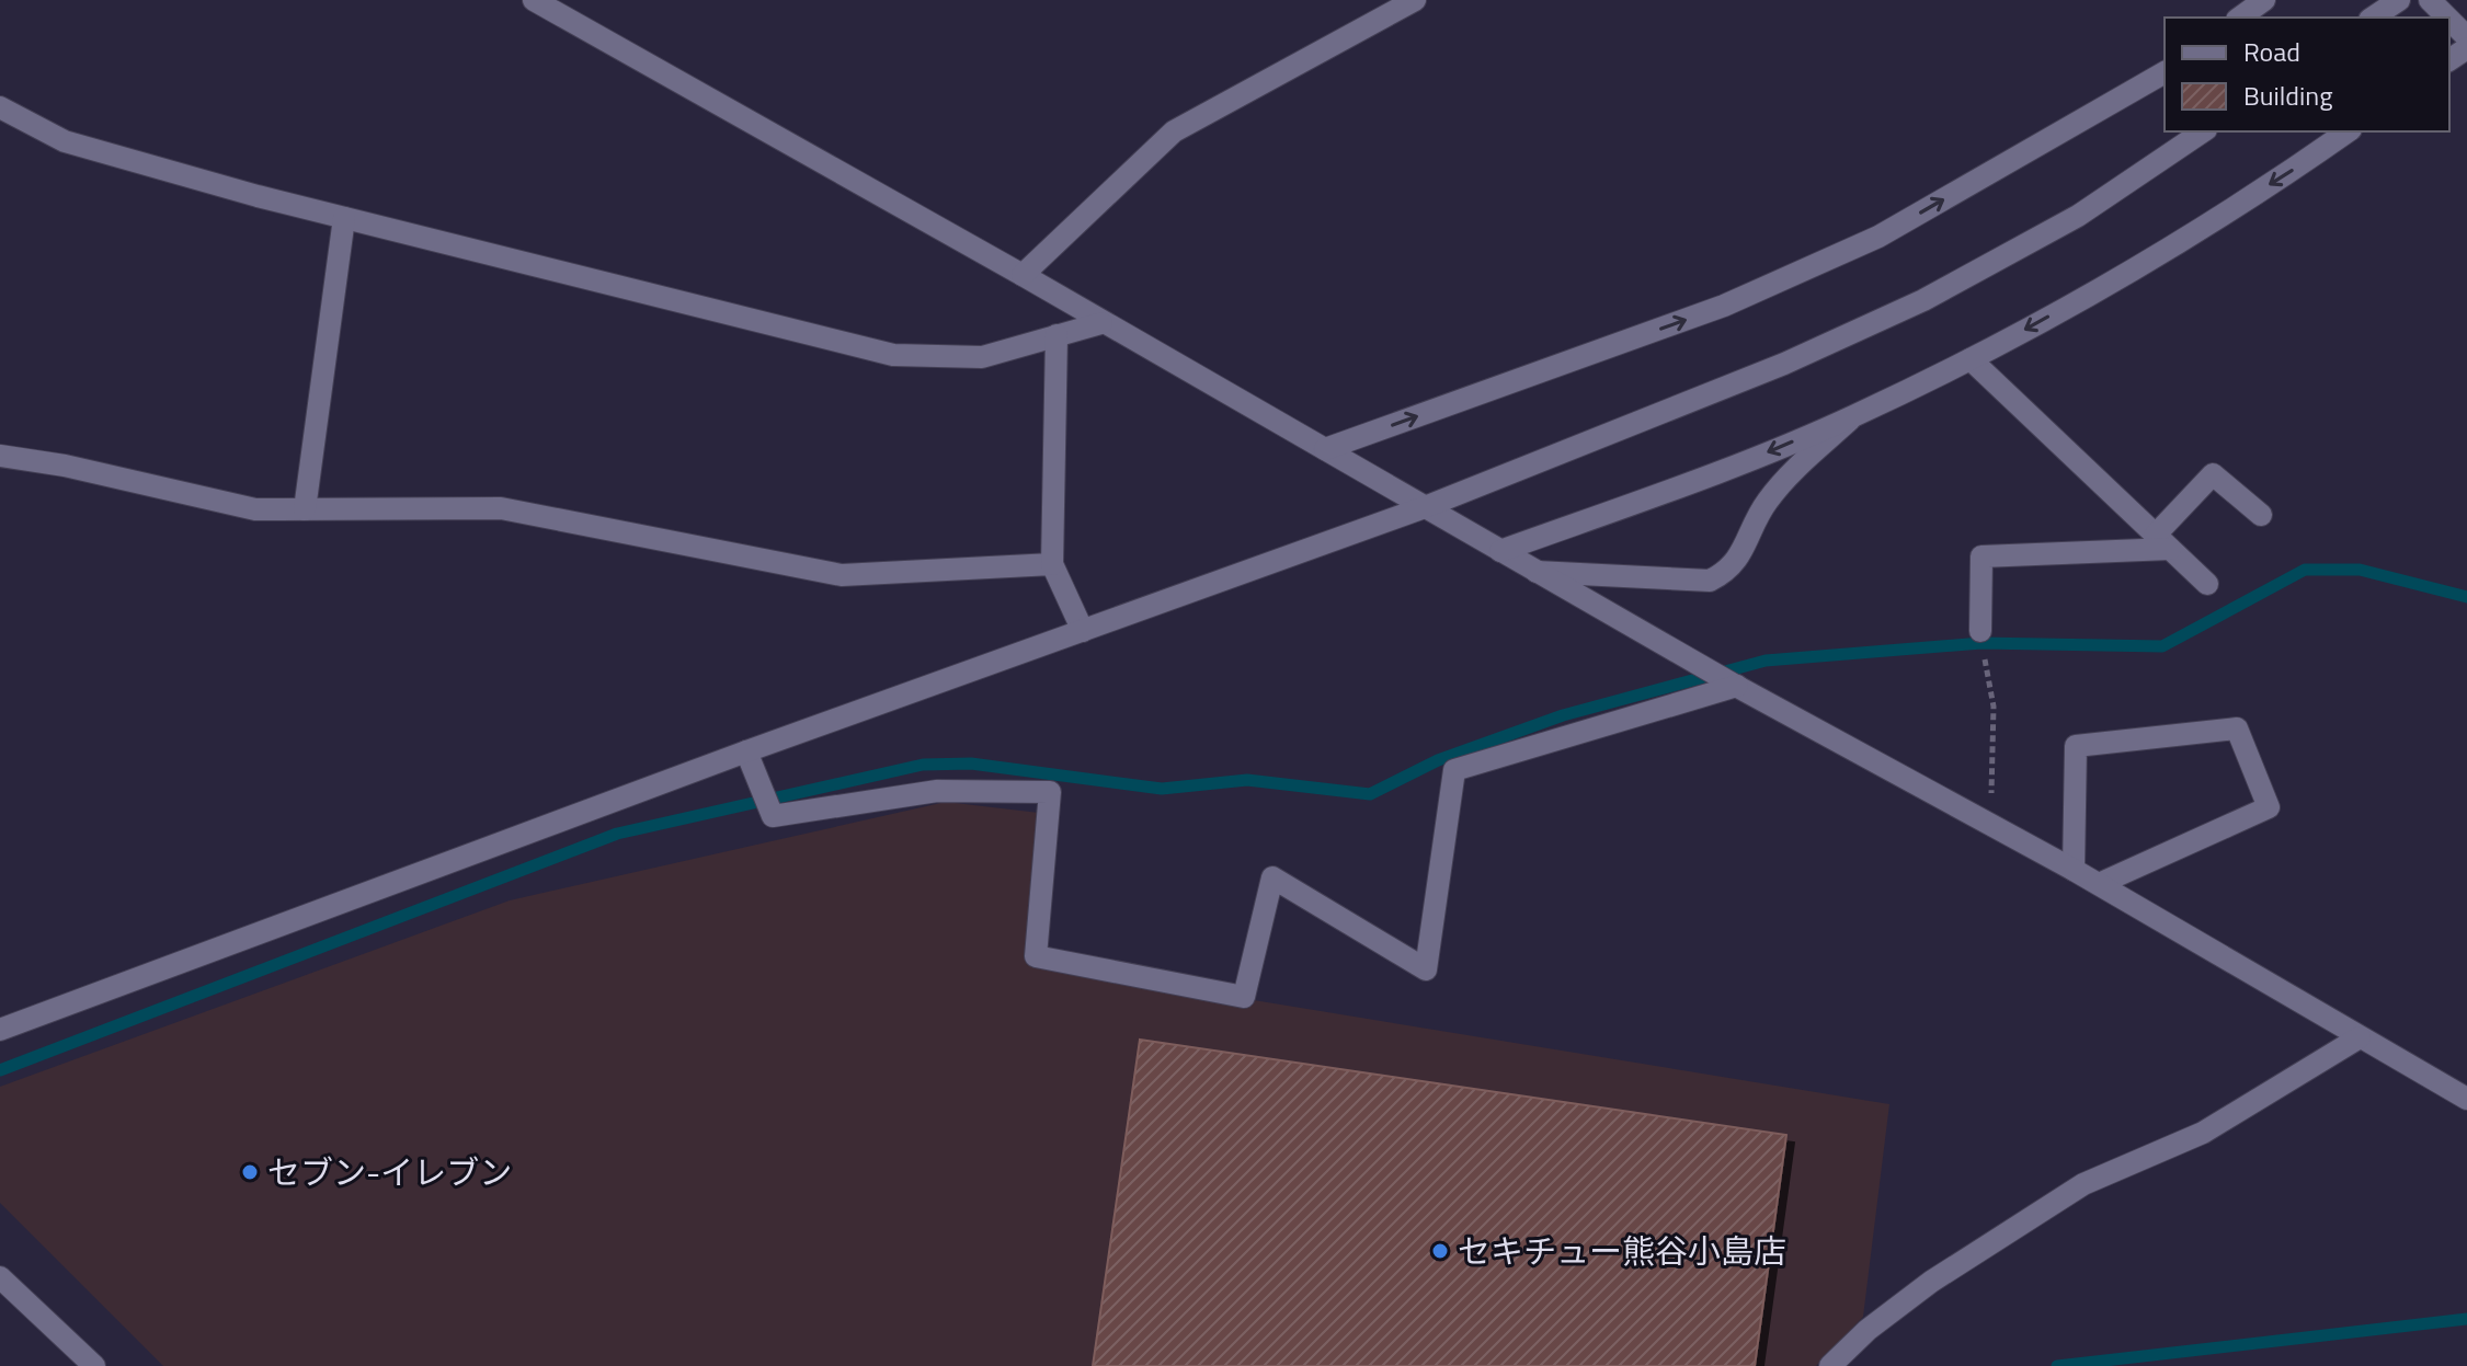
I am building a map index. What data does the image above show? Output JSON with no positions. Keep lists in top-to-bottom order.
{
  "places": ["セブン-イレブン", "セキチュー熊谷小島店"],
  "legend": ["Road", "Building"]
}
